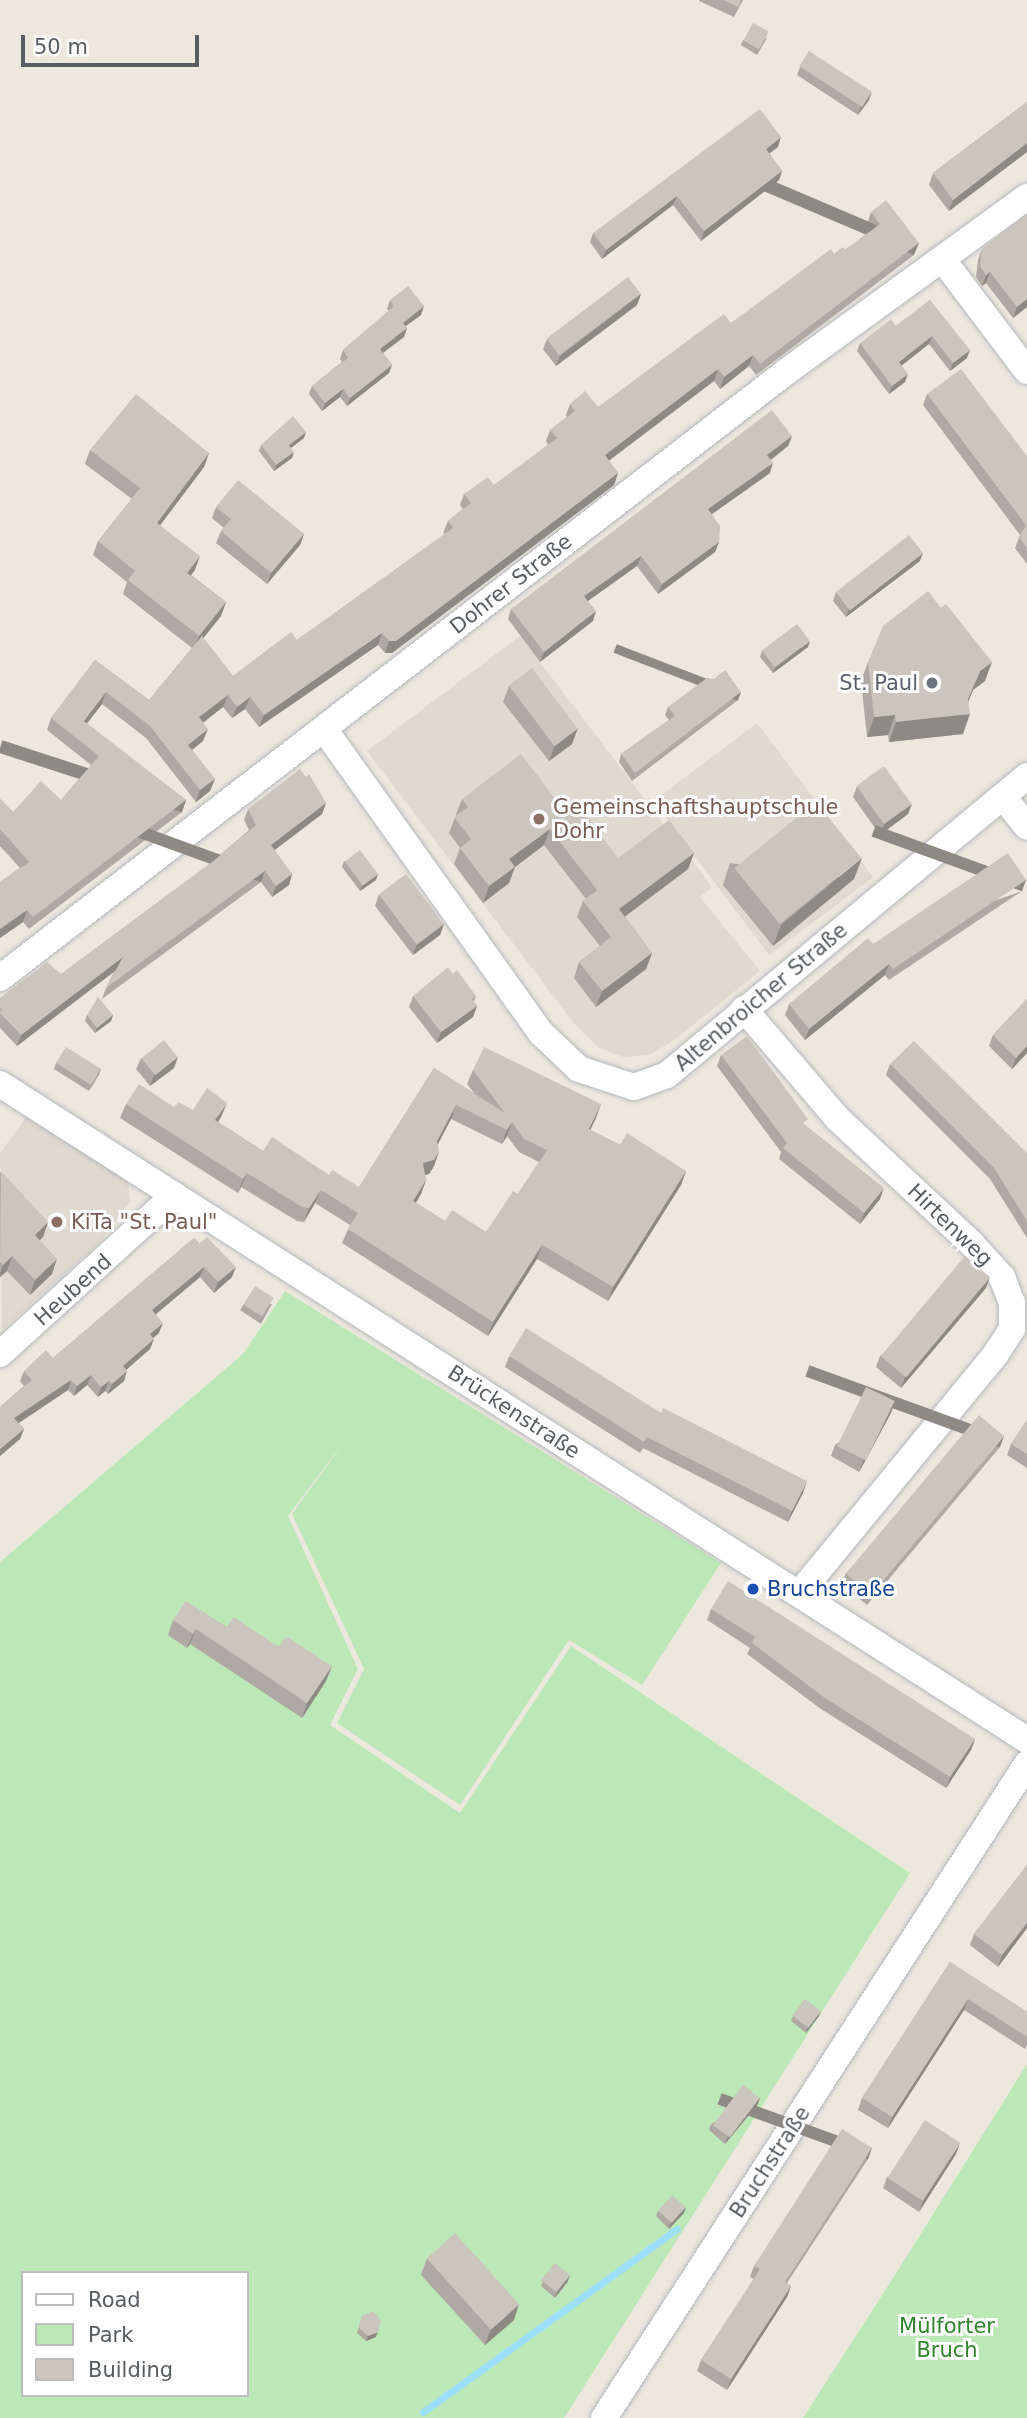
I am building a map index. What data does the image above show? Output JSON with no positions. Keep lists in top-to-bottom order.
{
  "streets": {
    "street": [
      "Dohrer Straße",
      "Altenbroicher Straße",
      "Hirtenweg",
      "Heubend",
      "Brückenstraße",
      "Bruchstraße"
    ]
  },
  "crossings": [
    ["Dohrer Straße", "Altenbroicher Straße"],
    ["Altenbroicher Straße", "Hirtenweg"],
    ["Hirtenweg", "Brückenstraße"],
    ["Heubend", "Brückenstraße"]
  ],
  "parks": ["Mülforter Bruch"],
  "places": [
    "St. Paul",
    "Gemeinschaftshauptschule Dohr",
    "KiTa \"St. Paul\"",
    "Bruchstraße"
  ],
  "legend": ["Road", "Park", "Building"],
  "scale_bar": "50 m"
}
